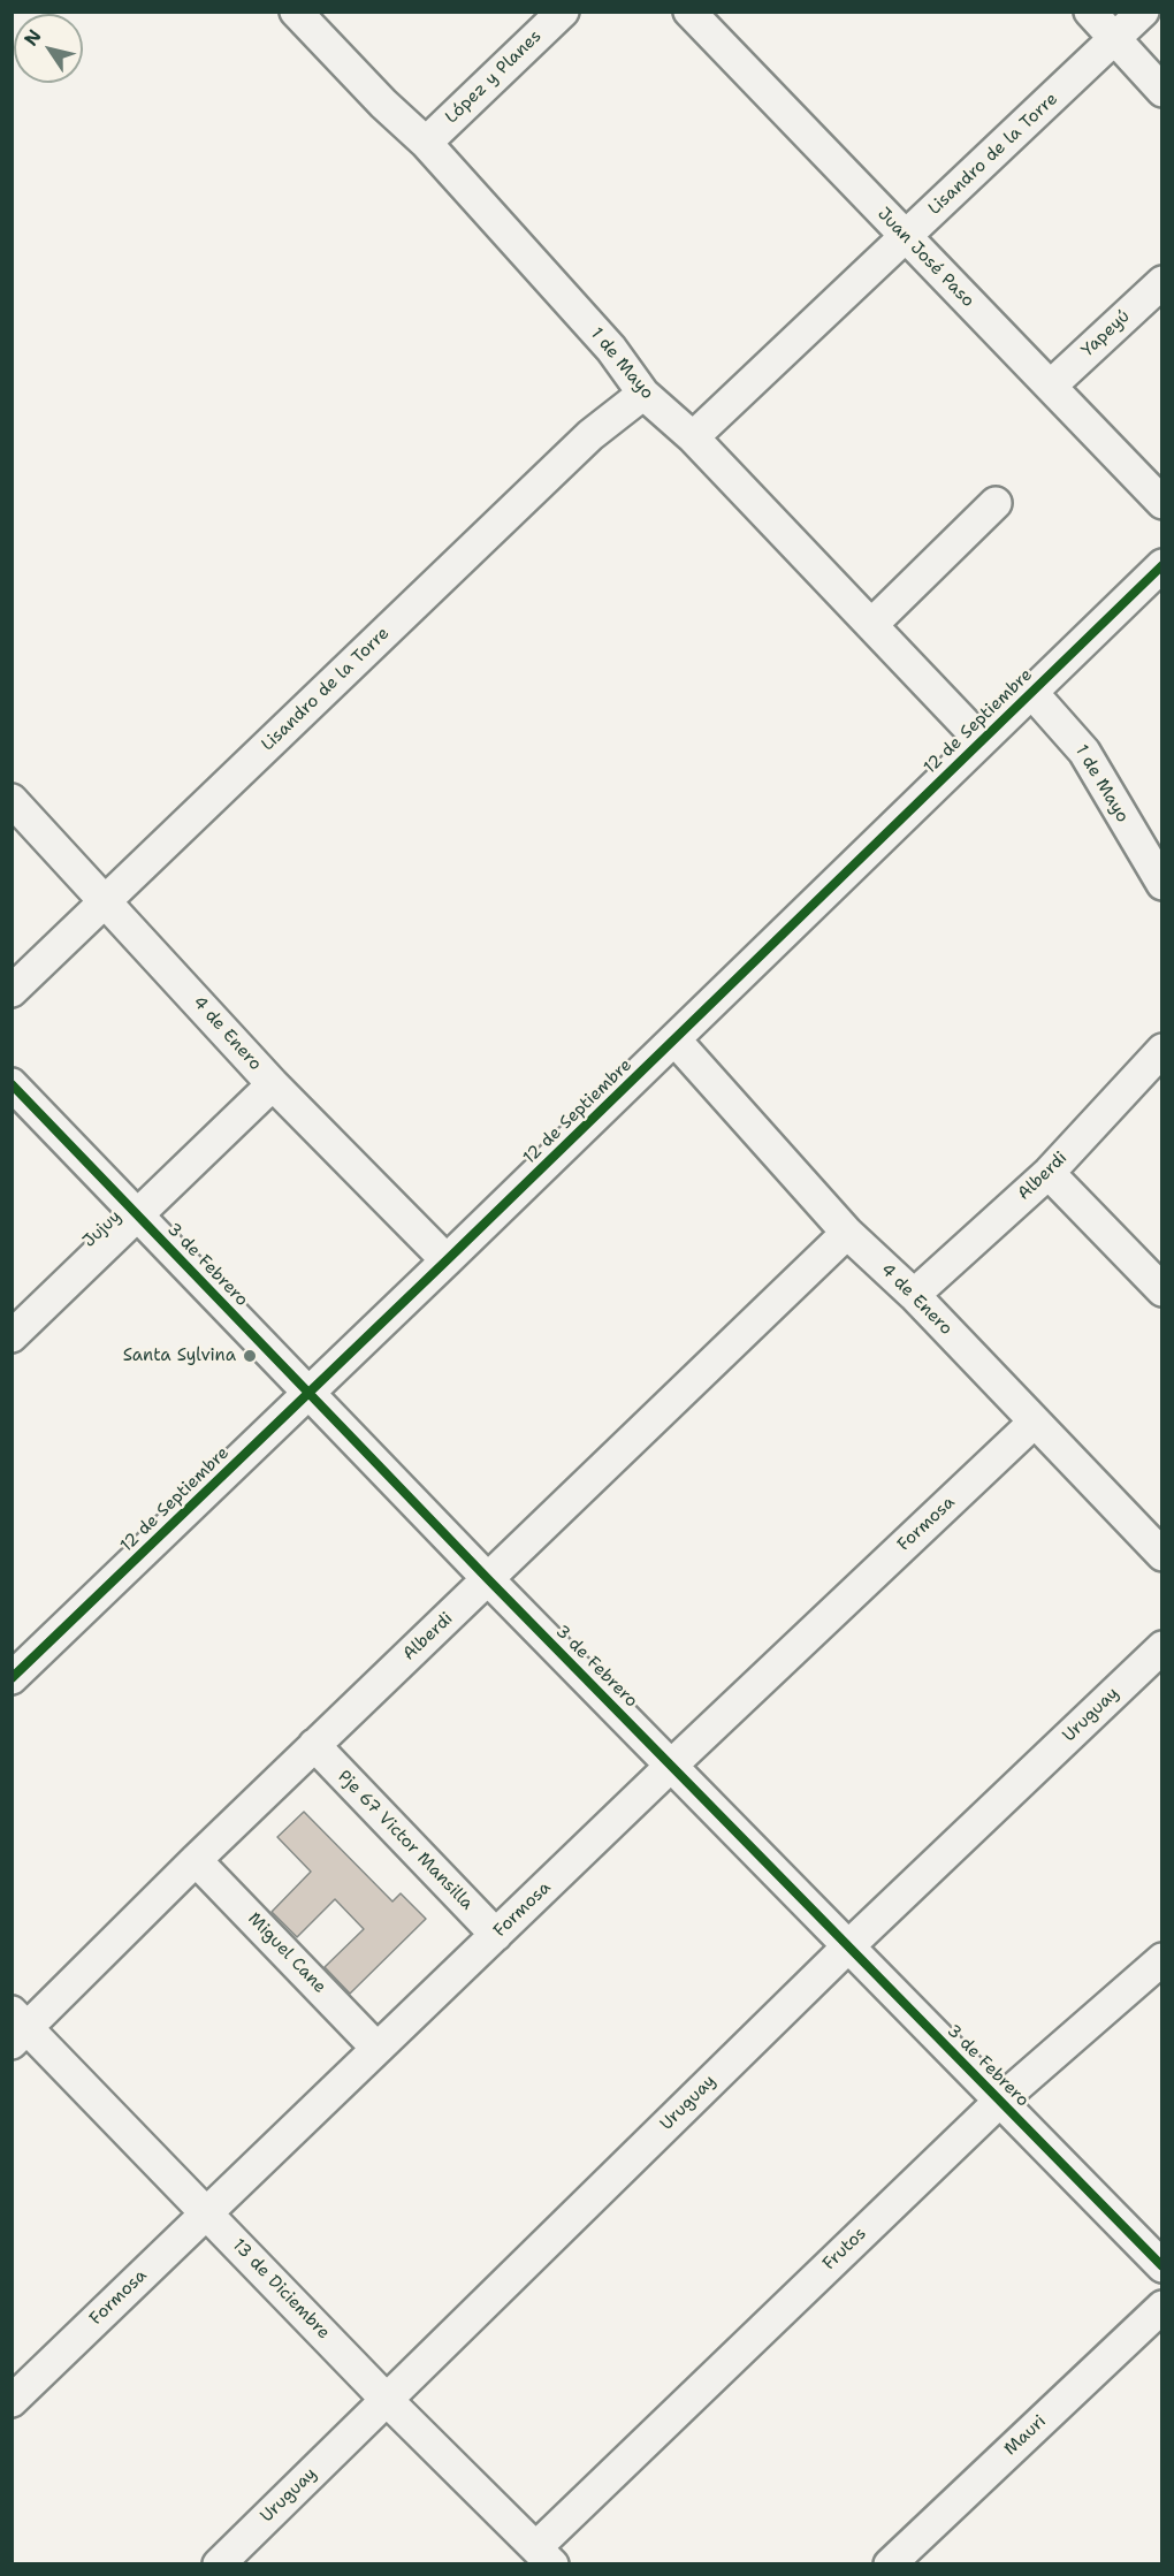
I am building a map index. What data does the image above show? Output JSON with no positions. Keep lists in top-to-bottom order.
{
  "streets": {
    "street": [
      "López y Planes",
      "Lisandro de la Torre",
      "Juan José Paso",
      "Yapeyú",
      "1 de Mayo",
      "12 de Septiembre",
      "4 de Enero",
      "Alberdi",
      "Jujuy",
      "3 de Febrero",
      "Formosa",
      "Uruguay",
      "Pje 67 Victor Mansilla",
      "Miguel Cane",
      "Frutos",
      "13 de Diciembre",
      "Mauri"
    ]
  },
  "crossings": [
    ["López y Planes", "1 de Mayo"],
    ["Lisandro de la Torre", "Juan José Paso"],
    ["Lisandro de la Torre", "1 de Mayo"],
    ["Lisandro de la Torre", "4 de Enero"],
    ["Juan José Paso", "Yapeyú"],
    ["1 de Mayo", "12 de Septiembre"],
    ["12 de Septiembre", "4 de Enero"],
    ["12 de Septiembre", "3 de Febrero"],
    ["4 de Enero", "Alberdi"],
    ["4 de Enero", "Jujuy"],
    ["4 de Enero", "Formosa"],
    ["Alberdi", "3 de Febrero"],
    ["Alberdi", "Pje 67 Victor Mansilla"],
    ["Alberdi", "Miguel Cane"],
    ["Alberdi", "13 de Diciembre"],
    ["Jujuy", "3 de Febrero"],
    ["3 de Febrero", "Formosa"],
    ["3 de Febrero", "Uruguay"],
    ["3 de Febrero", "Frutos"],
    ["Formosa", "Pje 67 Victor Mansilla"],
    ["Formosa", "Miguel Cane"],
    ["Formosa", "13 de Diciembre"],
    ["Uruguay", "13 de Diciembre"],
    ["Frutos", "13 de Diciembre"]
  ],
  "places": ["Santa Sylvina"],
  "north": "top left"
}
